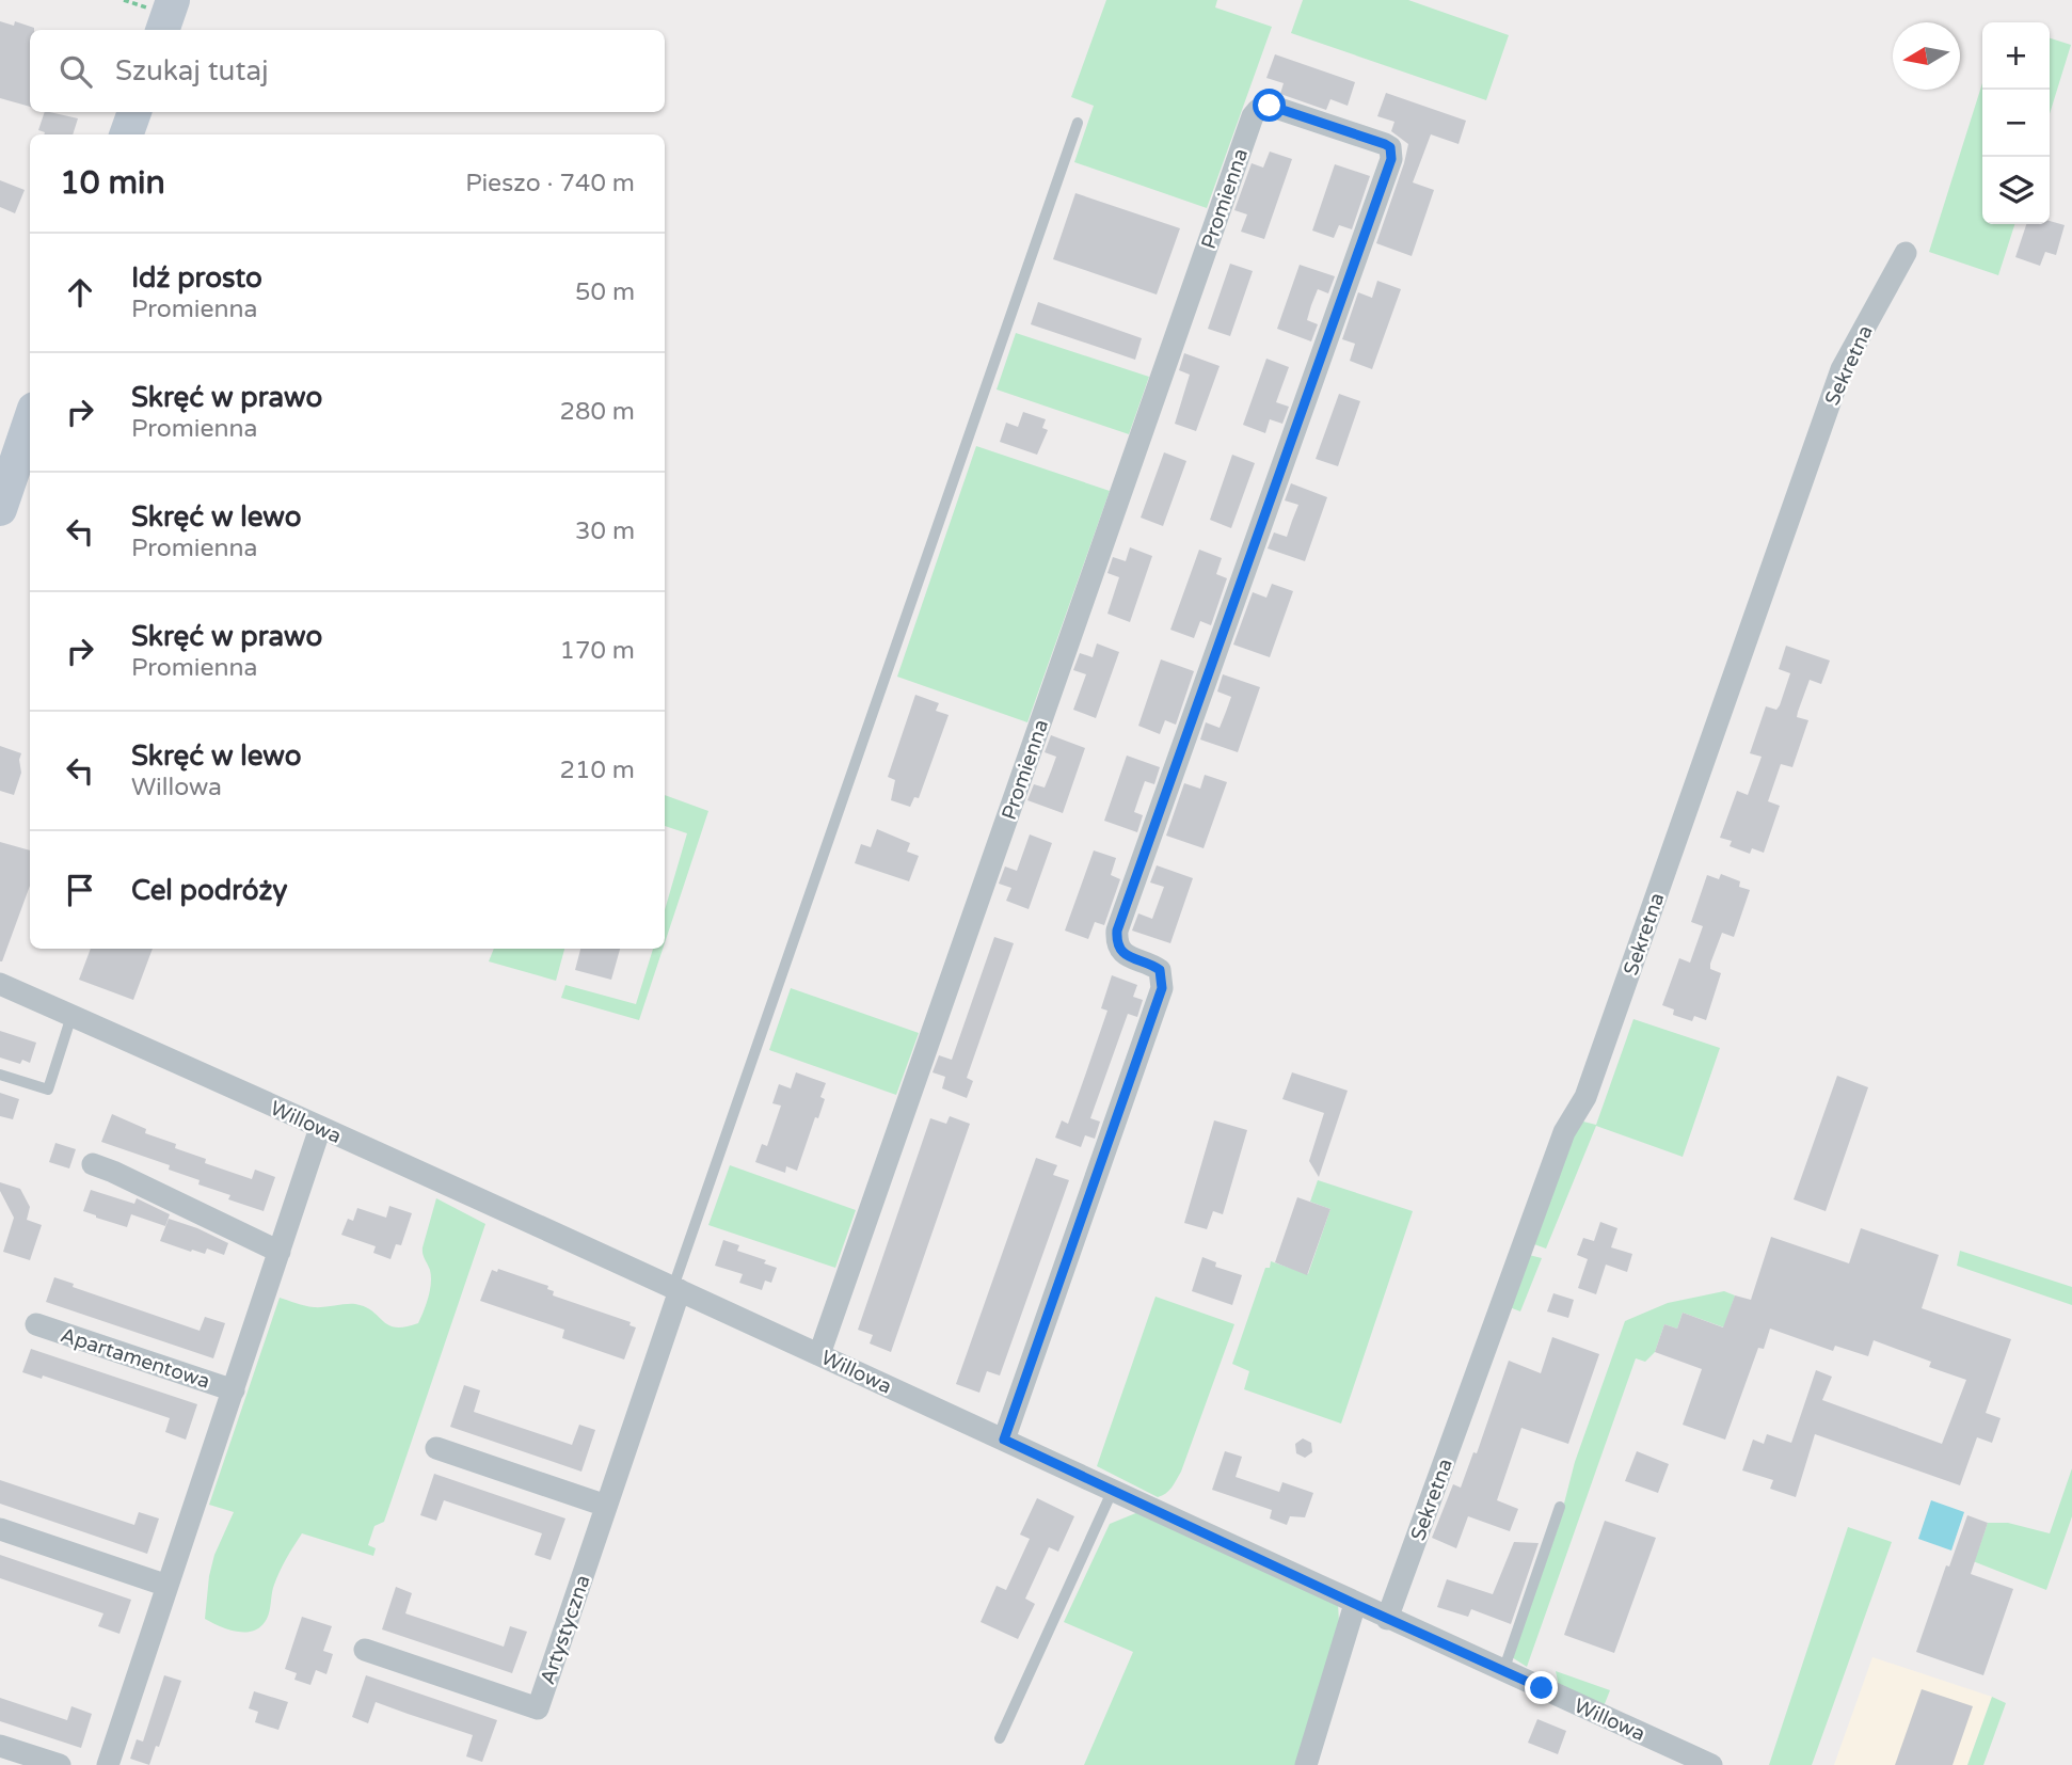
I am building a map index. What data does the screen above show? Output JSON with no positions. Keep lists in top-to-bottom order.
{
  "streets": {
    "street": [
      "Promienna",
      "Sekretna",
      "Willowa",
      "Apartamentowa",
      "Artystyczna"
    ]
  },
  "crossings": [
    ["Promienna", "Willowa"],
    ["Sekretna", "Willowa"],
    ["Willowa", "Apartamentowa"],
    ["Willowa", "Artystyczna"]
  ],
  "north": "left",
  "page": {
    "map_buttons": ["+", "−"],
    "search": "Szukaj tutaj",
    "heading": ["10 min", "Pieszo · 740 m"],
    "list": [
      ["Idź prosto", "Promienna", "50 m"],
      ["Skręć w prawo", "Promienna", "280 m"],
      ["Skręć w lewo", "Promienna", "30 m"],
      ["Skręć w prawo", "Promienna", "170 m"],
      ["Skręć w lewo", "Willowa", "210 m"],
      "Cel podróży"
    ]
  }
}
